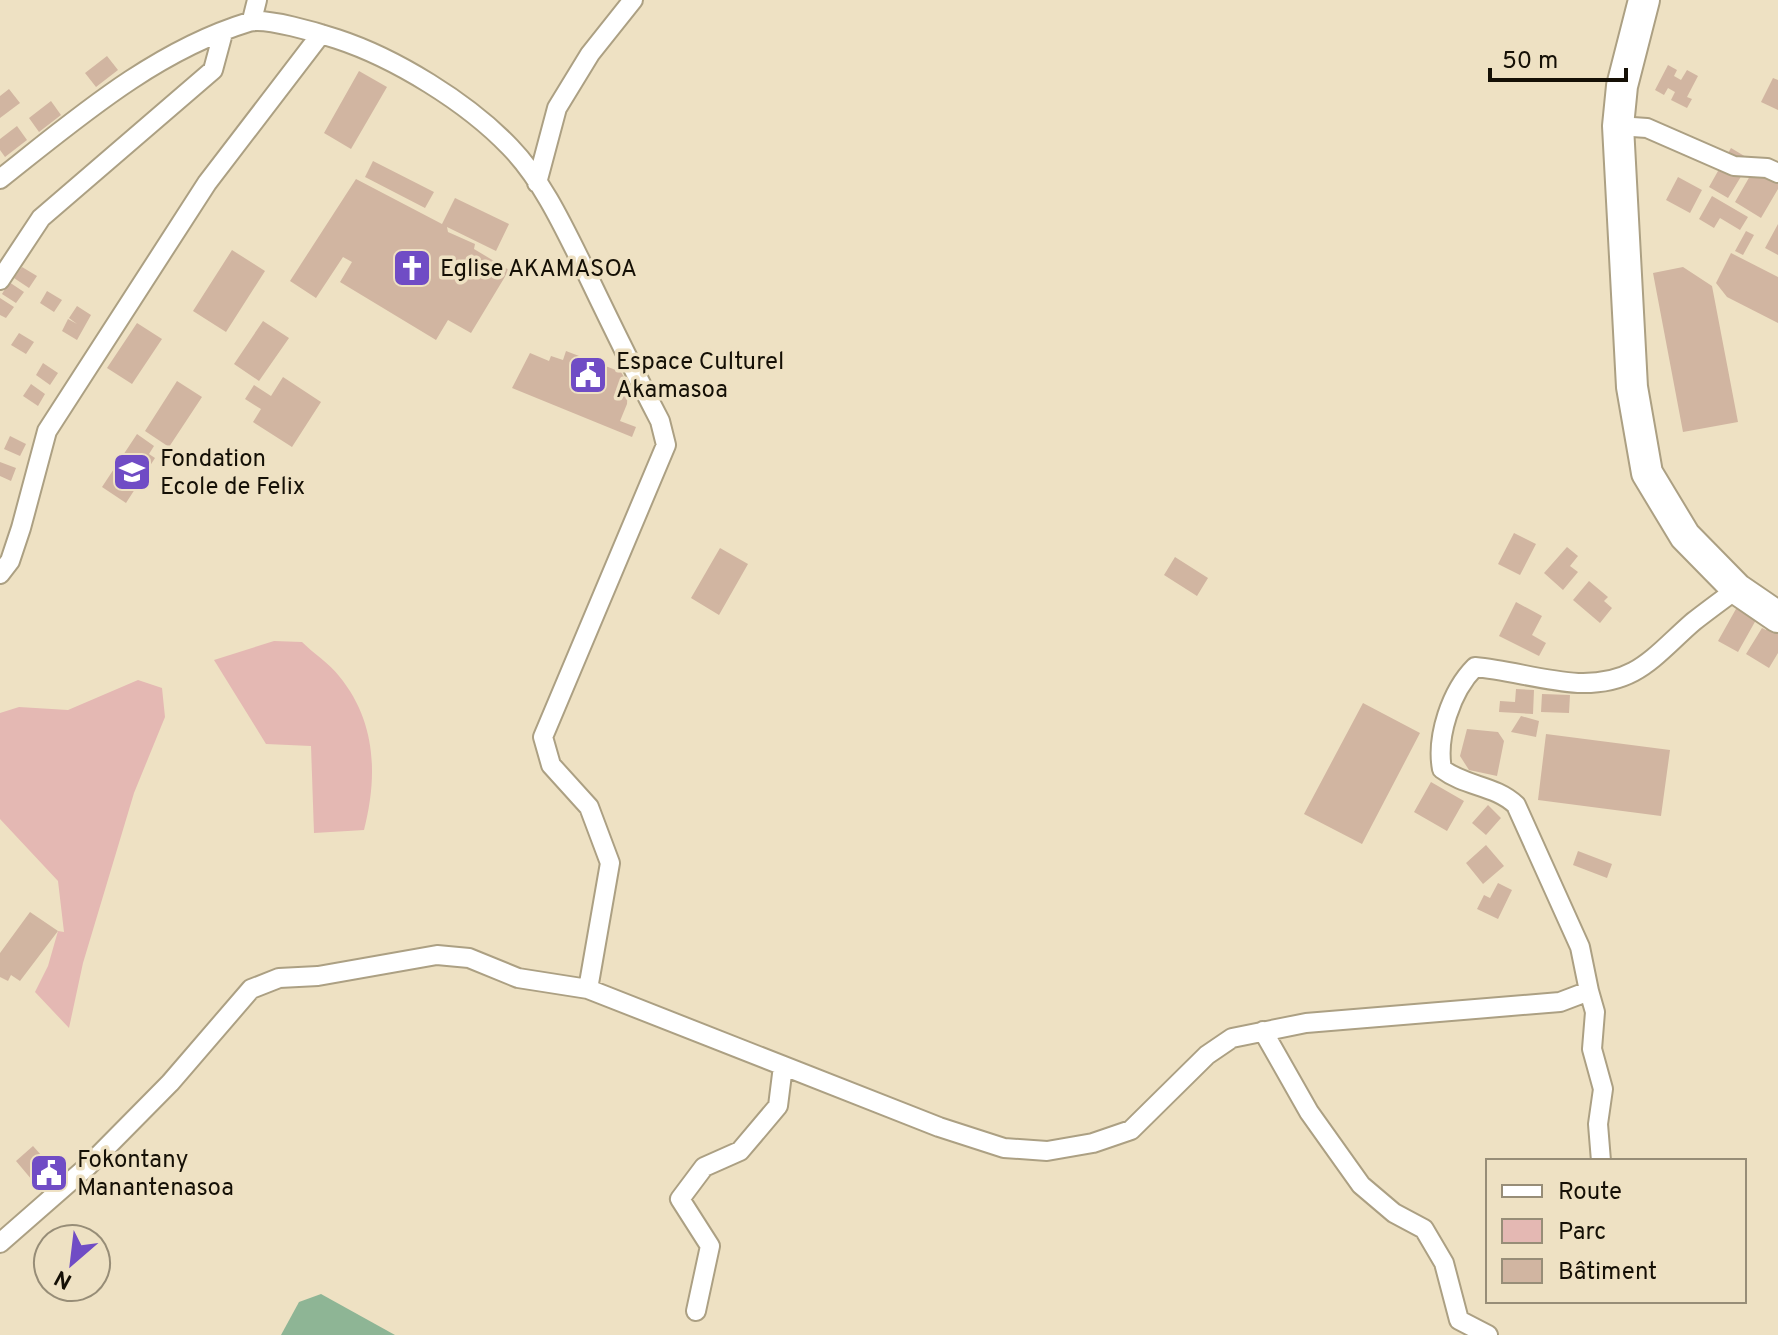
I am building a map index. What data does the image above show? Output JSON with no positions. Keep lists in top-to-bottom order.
{
  "places": {
    "church": ["Eglise AKAMASOA"],
    "public building": ["Espace Culturel Akamasoa", "Fokontany Manantenasoa"],
    "school or university": ["Fondation Ecole de Felix"]
  },
  "legend": ["Route", "Parc", "Bâtiment"],
  "scale_bar": "50 m",
  "north": "bottom left"
}
